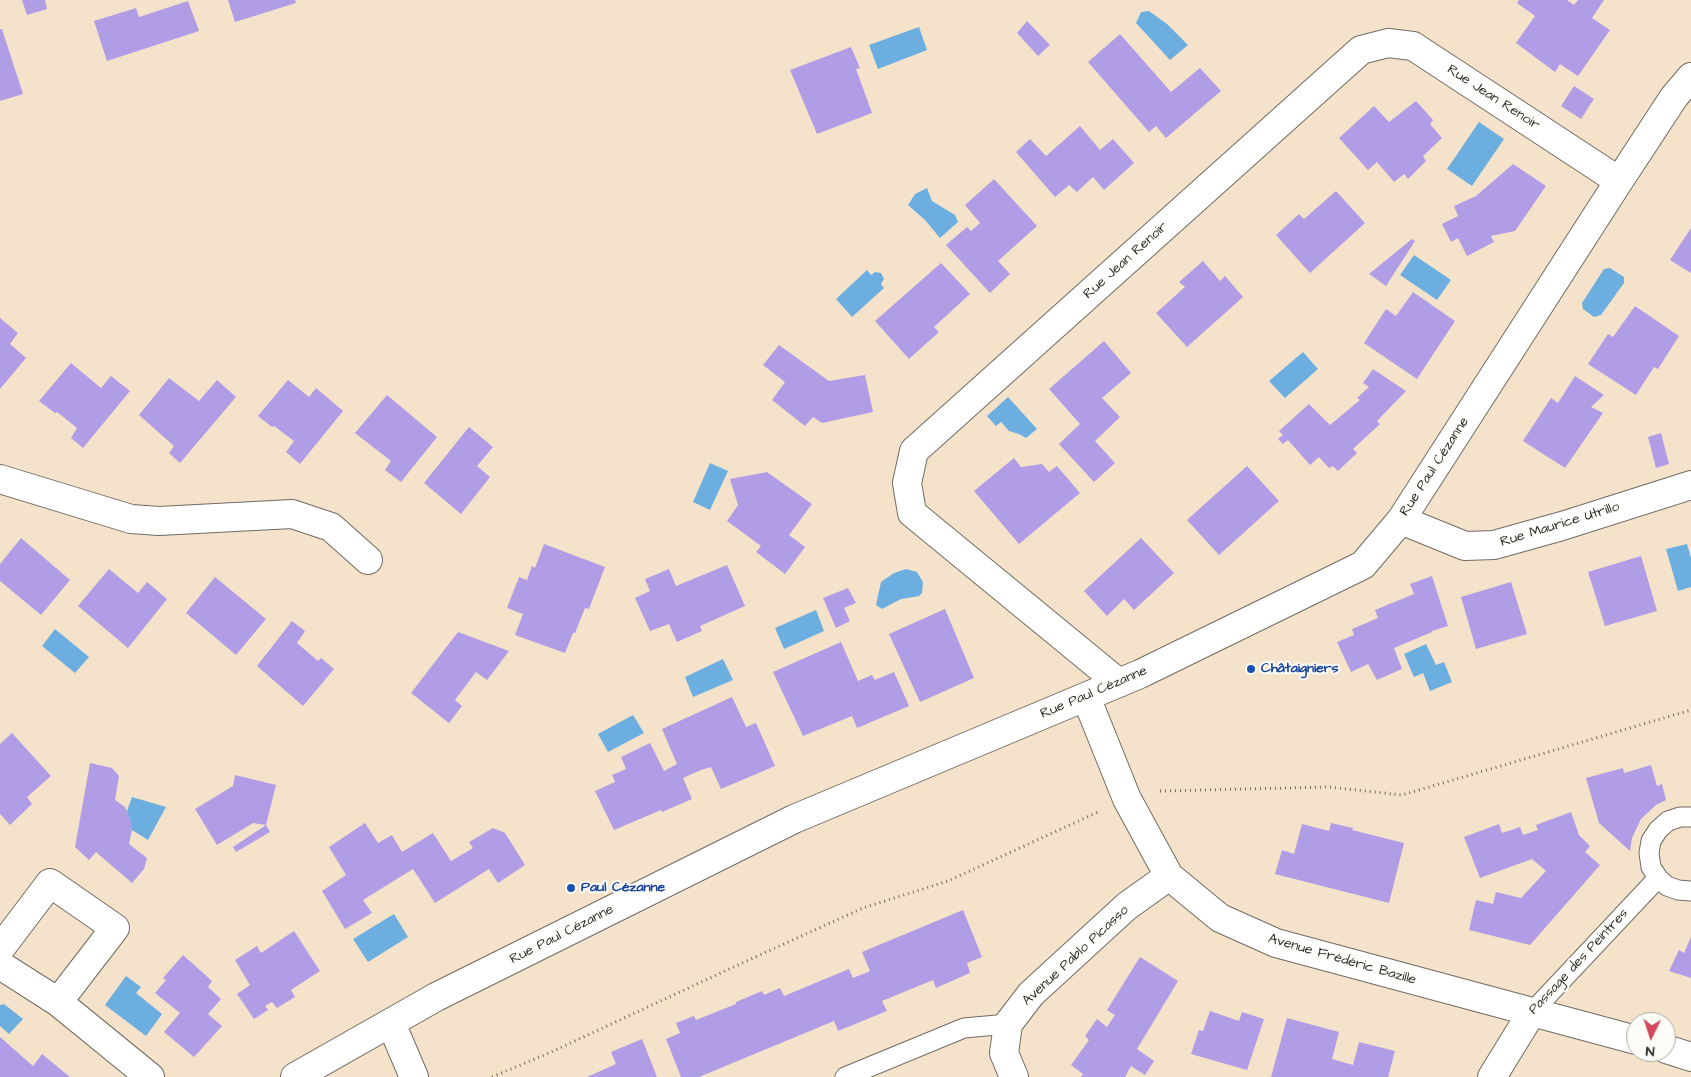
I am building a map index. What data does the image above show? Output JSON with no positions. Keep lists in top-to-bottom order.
{
  "streets": {
    "street": [
      "Rue Jean Renoir",
      "Rue Paul Cézanne",
      "Rue Maurice Utrillo",
      "Avenue Pablo Picasso",
      "Avenue Frédéric Bazille",
      "Passage des Peintres"
    ]
  },
  "crossings": [
    ["Rue Jean Renoir", "Rue Paul Cézanne"],
    ["Rue Paul Cézanne", "Rue Maurice Utrillo"],
    ["Rue Paul Cézanne", "Avenue Frédéric Bazille"],
    ["Avenue Pablo Picasso", "Avenue Frédéric Bazille"],
    ["Avenue Frédéric Bazille", "Passage des Peintres"]
  ],
  "places": ["Châtaigniers", "Paul Cézanne"],
  "north": "bottom"
}
